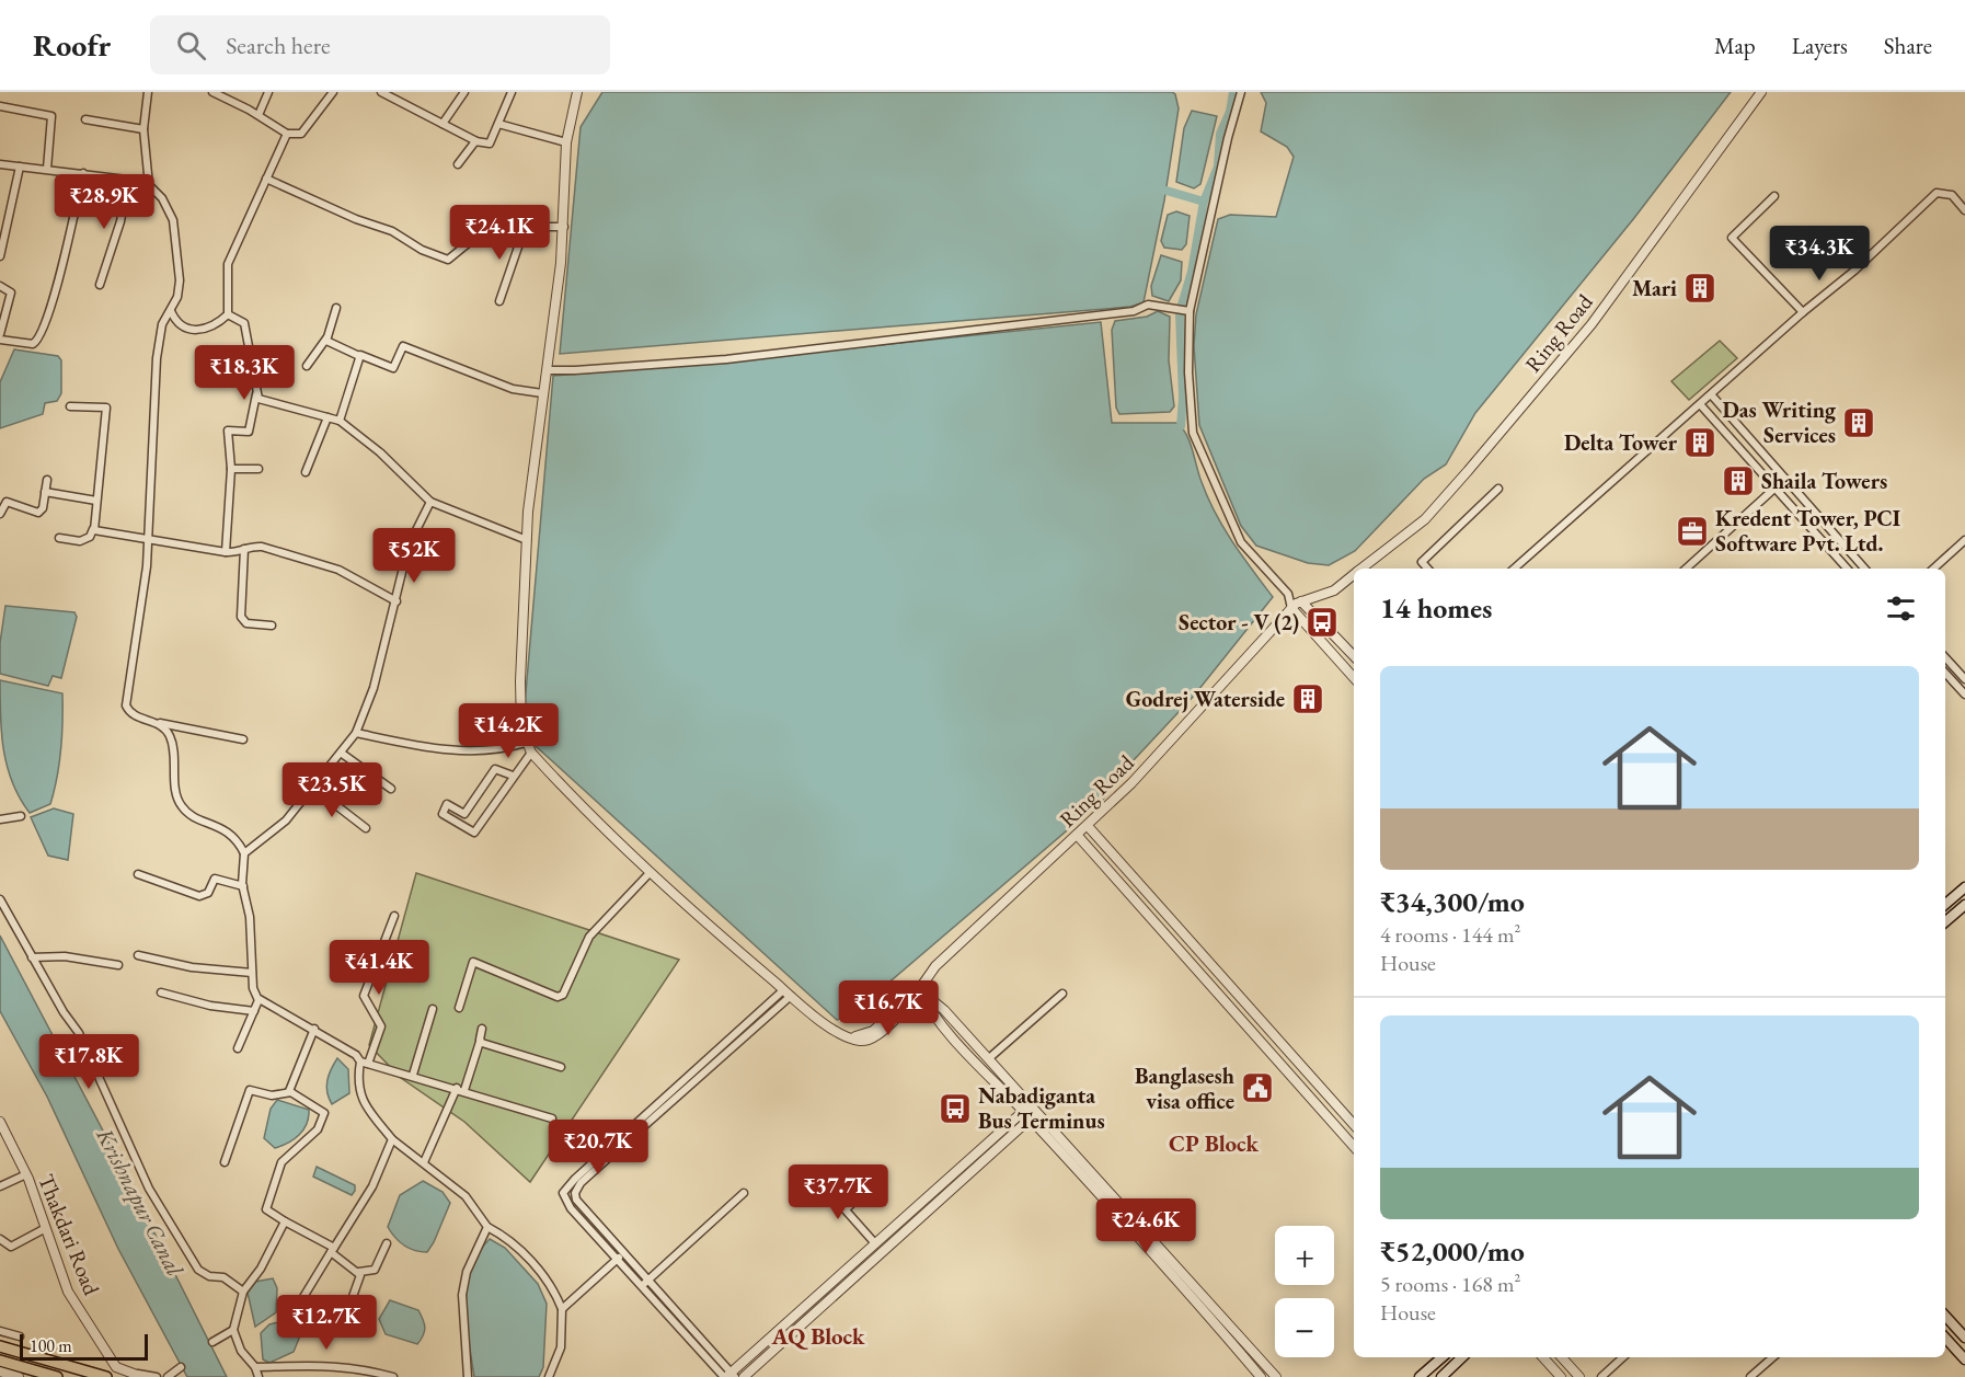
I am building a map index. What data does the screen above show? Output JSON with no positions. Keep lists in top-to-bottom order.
{
  "streets": {
    "street": ["Ring Road", "Thakdari Road"]
  },
  "districts": ["CP Block", "AQ Block"],
  "water": ["Krishnapur Canal"],
  "places": {
    "building": [
      "Mari",
      "Das Writing Services",
      "Delta Tower",
      "Shaila Towers",
      "Godrej Waterside"
    ],
    "office": ["Kredent Tower, PCI Software Pvt. Ltd."],
    "bus stop": ["Sector - V (2)", "Nabadiganta Bus Terminus"],
    "public building": ["Banglasesh visa office"]
  },
  "scale_bar": "100 m",
  "page": {
    "header": "Roofr",
    "search": "Search here",
    "nav": ["Map", "Layers", "Share"],
    "price": [
      "₹28.9K",
      "₹24.1K",
      "₹34.3K",
      "₹18.3K",
      "₹52K",
      "₹14.2K",
      "₹23.5K",
      "₹41.4K",
      "₹16.7K",
      "₹17.8K",
      "₹20.7K",
      "₹37.7K",
      "₹24.6K",
      "₹12.7K"
    ],
    "heading": "14 homes",
    "list": [
      {
        "name": "₹34,300/mo",
        "note": "4 rooms · 144 m² · House"
      },
      {
        "name": "₹52,000/mo",
        "note": "5 rooms · 168 m² · House"
      }
    ],
    "map_buttons": ["+", "−"],
    "scale": "100 m"
  }
}
